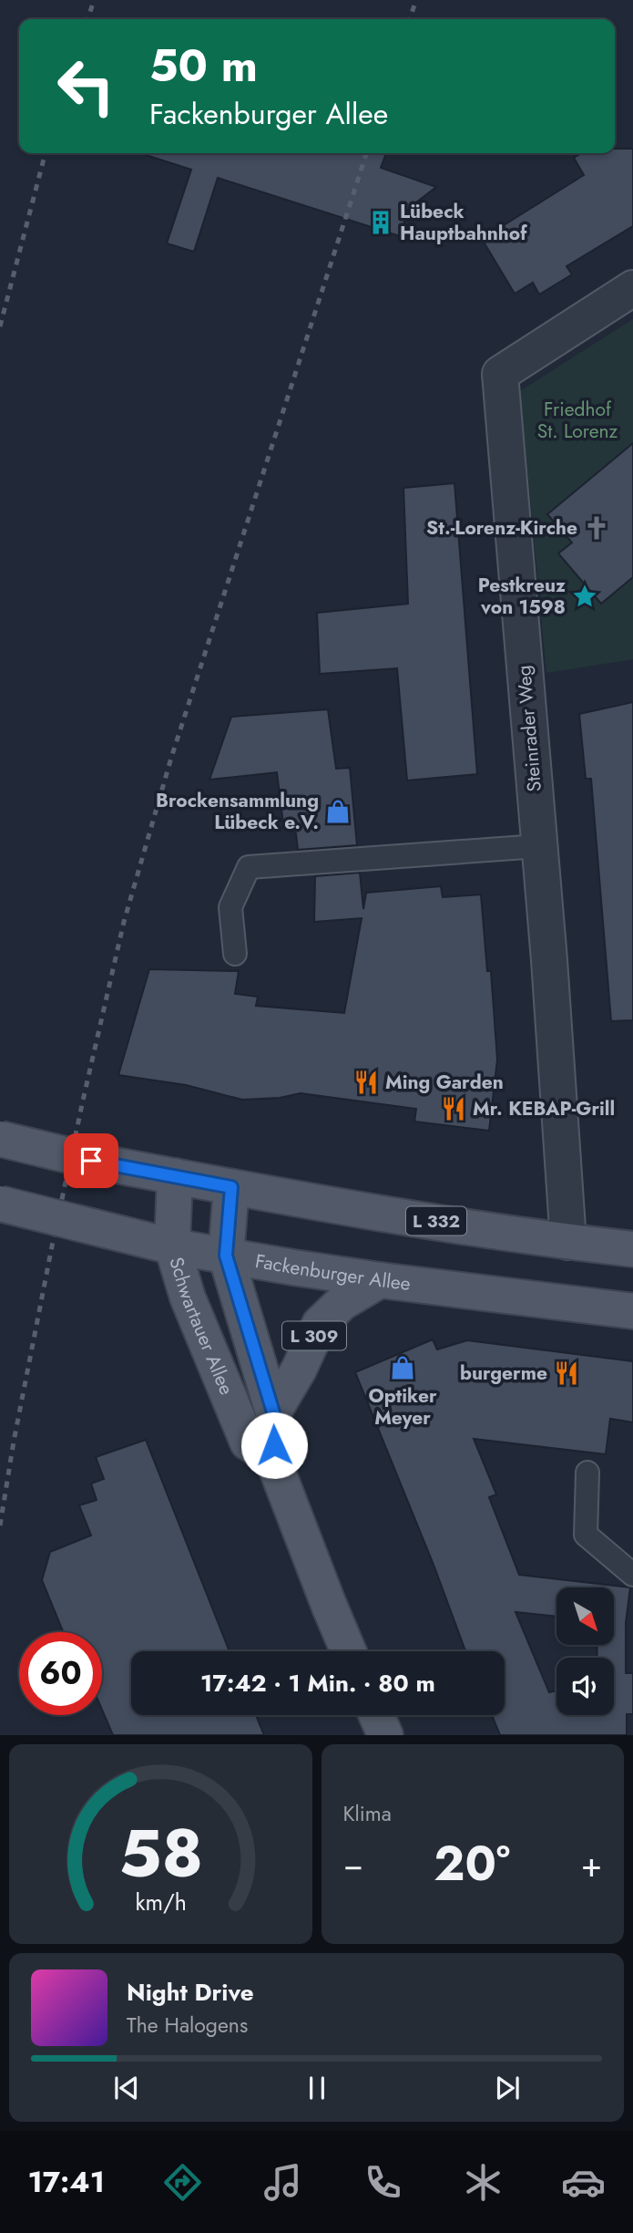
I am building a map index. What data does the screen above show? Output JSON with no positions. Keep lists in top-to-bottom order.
{
  "streets": {
    "main road": [
      "L 332",
      "Fackenburger Allee",
      "Schwartauer Allee",
      "L 309"
    ],
    "street": ["Steinrader Weg"]
  },
  "crossings": [
    ["Steinrader Weg", "L 332"],
    ["L 332", "Schwartauer Allee"],
    ["Fackenburger Allee", "Schwartauer Allee"],
    ["Fackenburger Allee", "L 309"],
    ["Schwartauer Allee", "L 309"]
  ],
  "parks": ["Friedhof St. Lorenz"],
  "places": {
    "building": ["Lübeck Hauptbahnhof"],
    "church": ["St.-Lorenz-Kirche"],
    "place": ["Pestkreuz von 1598"],
    "shop": ["Brockensammlung Lübeck e.V.", "Optiker Meyer"],
    "restaurant": ["Ming Garden", "Mr. KEBAP-Grill", "burgerme"]
  },
  "north": "bottom right",
  "page": {
    "turn": ["50 m", "Fackenburger Allee"],
    "limit": "60",
    "trip": "17:42 · 1 Min. · 80 m",
    "tile": "Klima",
    "heat": ["−", "20°", "+"],
    "song": ["Night Drive", "The Halogens"],
    "tabs": "17:41",
    "gauge": ["58", "km/h"]
  }
}
